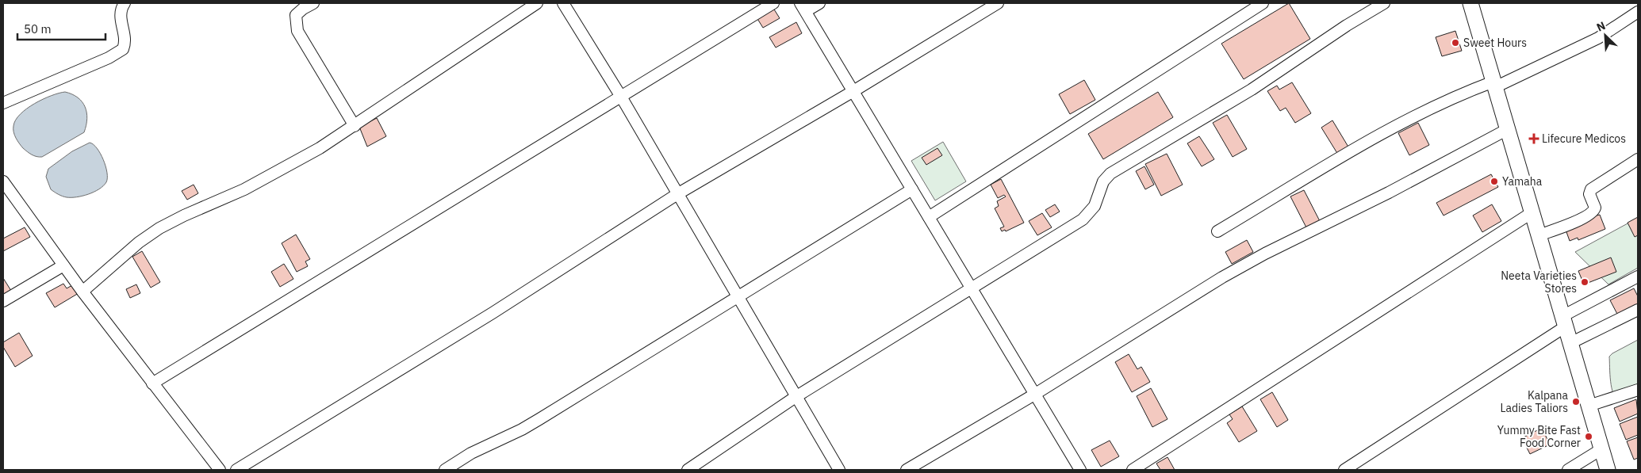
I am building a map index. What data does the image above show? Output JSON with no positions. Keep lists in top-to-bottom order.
{
  "places": {
    "other": [
      "Sweet Hours",
      "Yamaha",
      "Neeta Varieties Stores",
      "Kalpana Ladies Taliors",
      "Yummy Bite Fast Food Corner"
    ],
    "health": ["Lifecure Medicos"]
  },
  "scale_bar": "50 m",
  "north": "top left"
}
